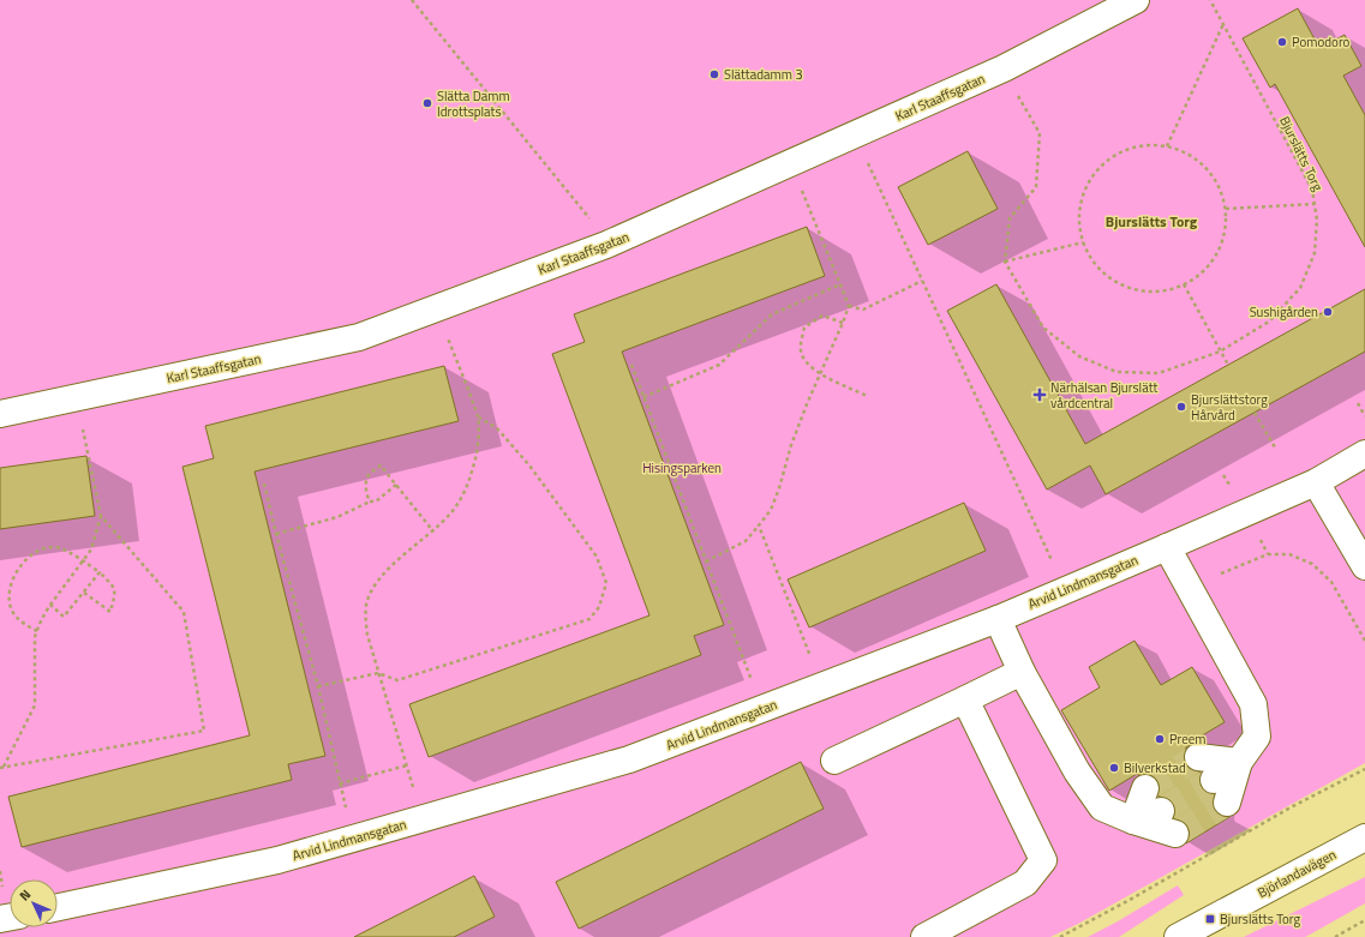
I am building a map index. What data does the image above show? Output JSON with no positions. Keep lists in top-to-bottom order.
{
  "streets": {
    "street": ["Karl Staaffsgatan", "Arvid Lindmansgatan", "Björlandavägen"],
    "path": ["Bjurslätts Torg"]
  },
  "districts": ["Bjurslätts Torg"],
  "parks": ["Hisingsparken"],
  "places": {
    "other": [
      "Pomodoro",
      "Slättadamm 3",
      "Slätta Damm Idrottsplats",
      "Sushigården",
      "Bjurslättstorg Hårvård",
      "Preem",
      "Bilverkstad"
    ],
    "health": ["Närhälsan Bjurslätt vårdcentral"],
    "transit": ["Bjurslätts Torg"]
  },
  "north": "top left"
}
